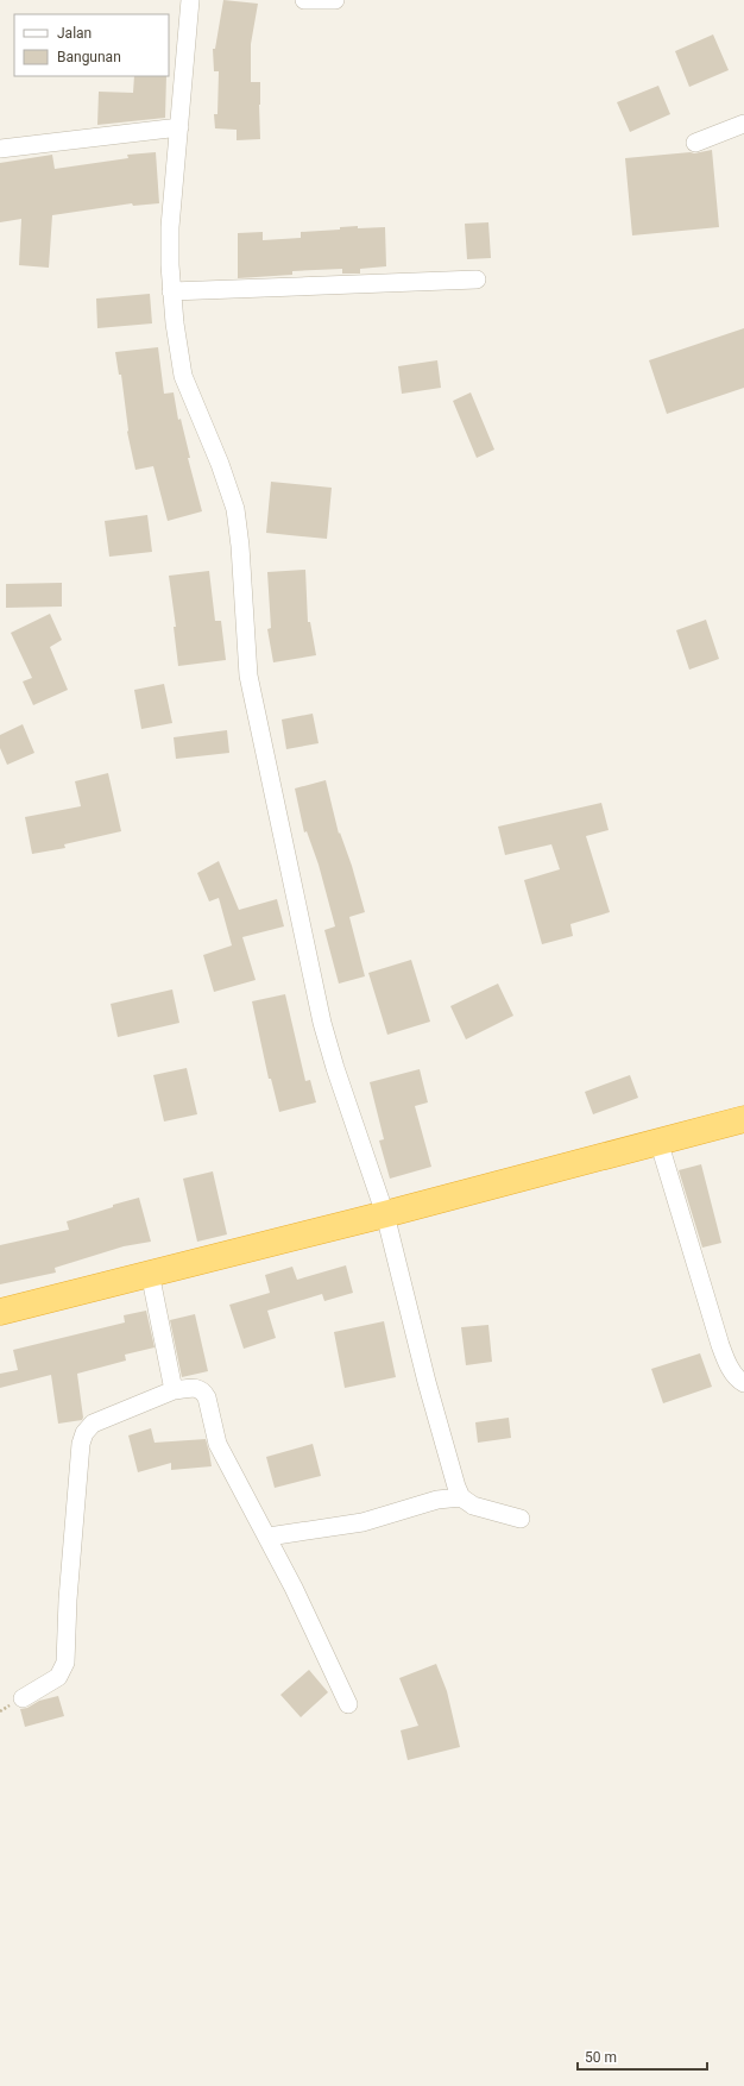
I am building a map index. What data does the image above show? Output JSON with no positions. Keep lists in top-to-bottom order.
{
  "legend": ["Jalan", "Bangunan"],
  "scale_bar": "50 m"
}
